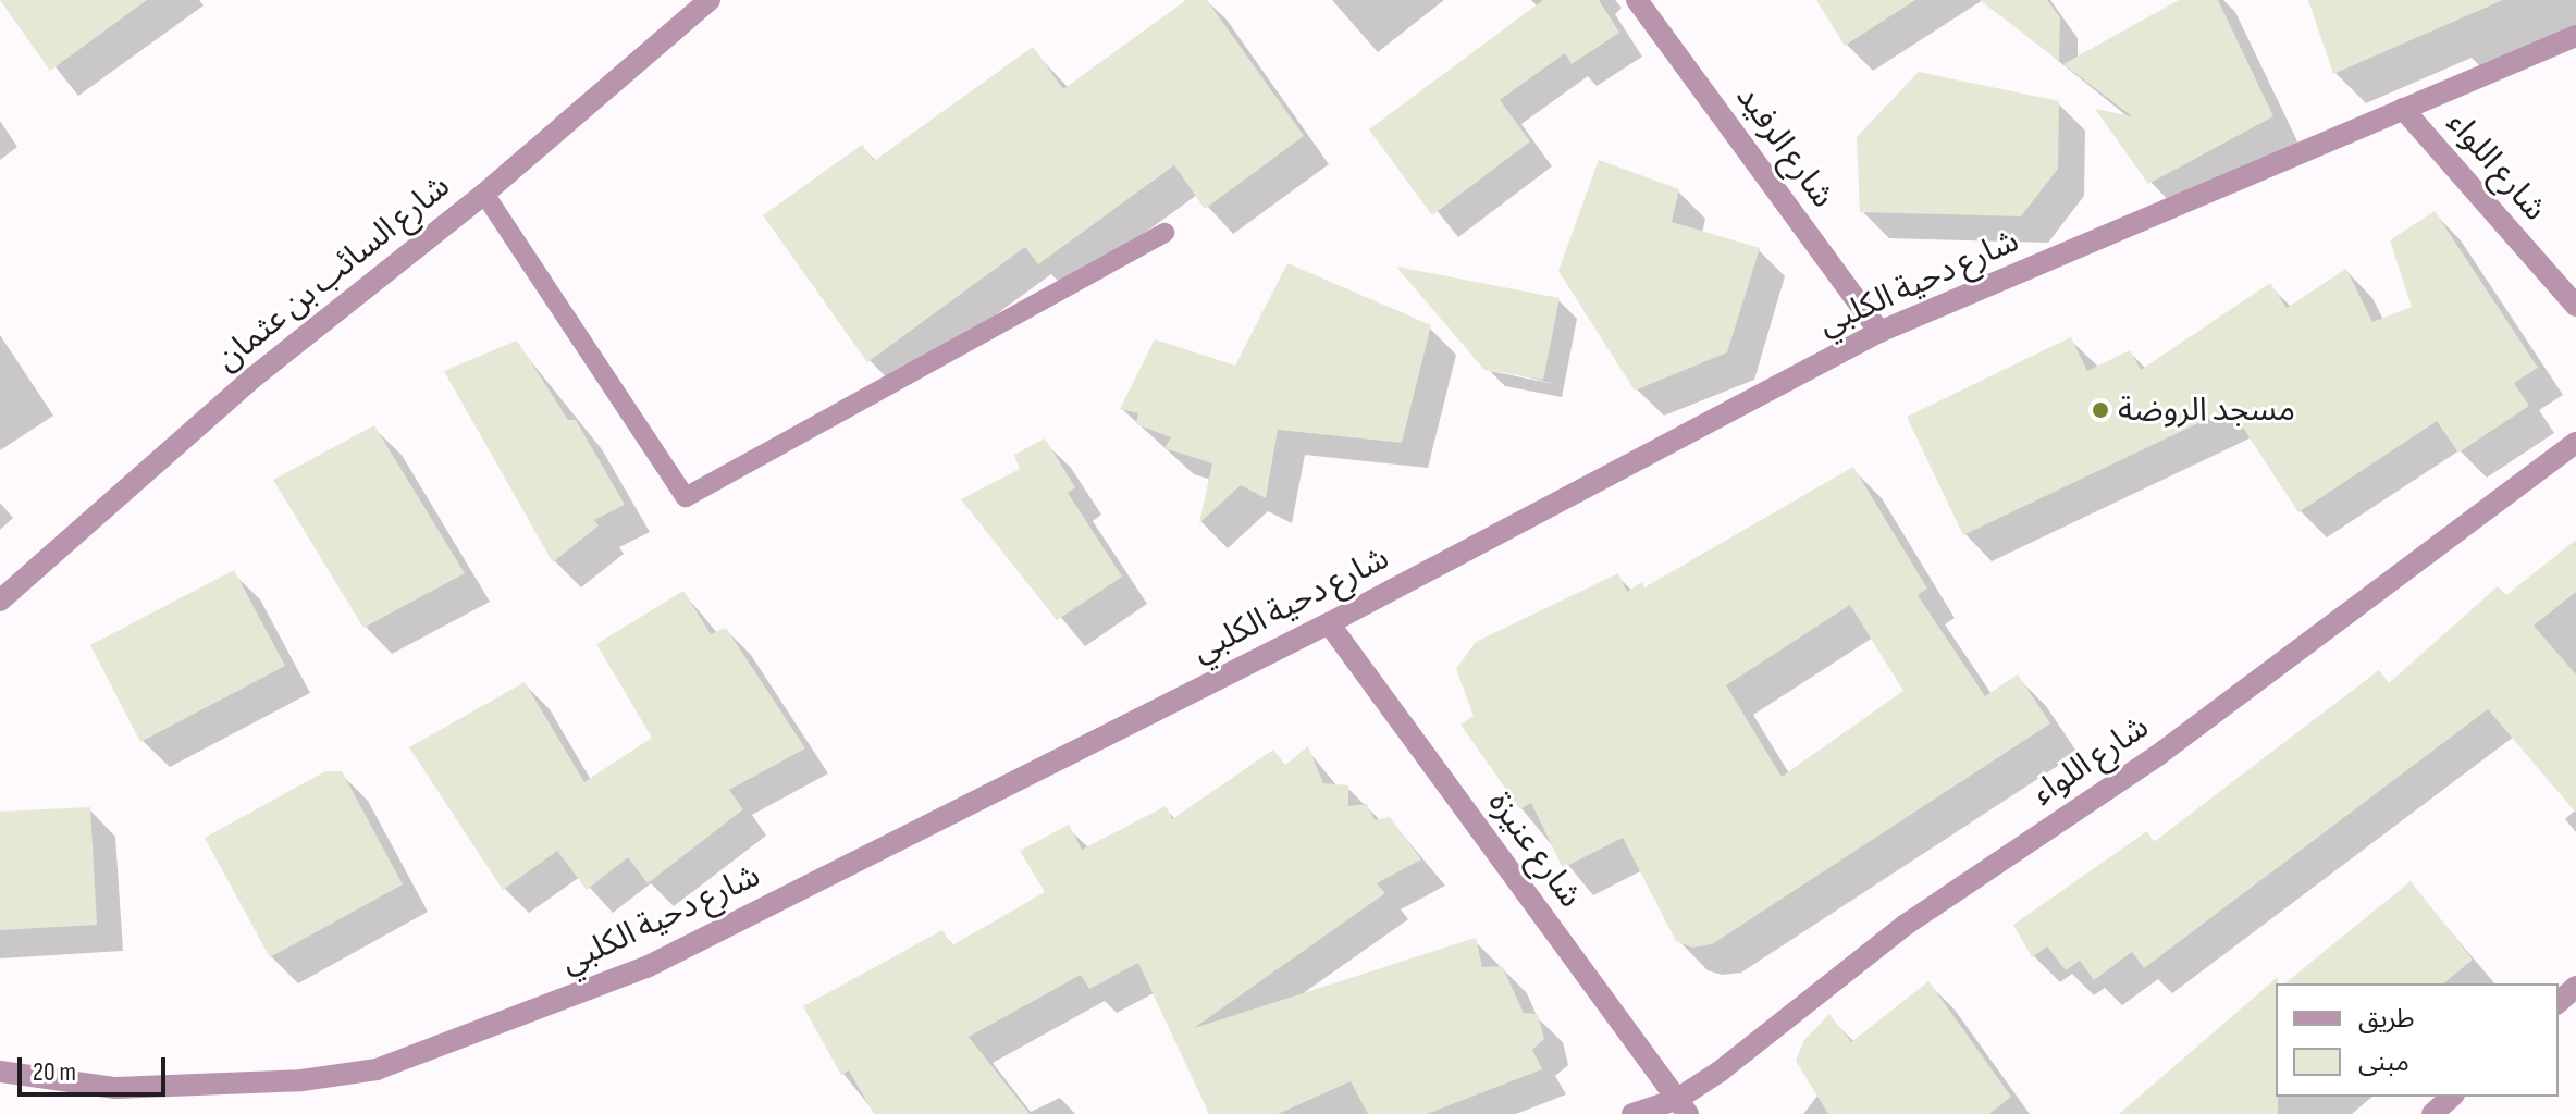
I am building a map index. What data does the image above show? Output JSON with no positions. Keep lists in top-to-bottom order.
{
  "streets": {
    "street": [
      "شارع الرفيد",
      "شارع اللواء",
      "شارع السائب بن عثمان",
      "شارع دحية الكلبي",
      "شارع عنيزة"
    ]
  },
  "crossings": [
    ["شارع الرفيد", "شارع دحية الكلبي"],
    ["شارع اللواء", "شارع دحية الكلبي"],
    ["شارع اللواء", "شارع عنيزة"],
    ["شارع دحية الكلبي", "شارع عنيزة"]
  ],
  "places": ["مسجد الروضة"],
  "legend": ["طريق", "مبنى"],
  "scale_bar": "20 m"
}
